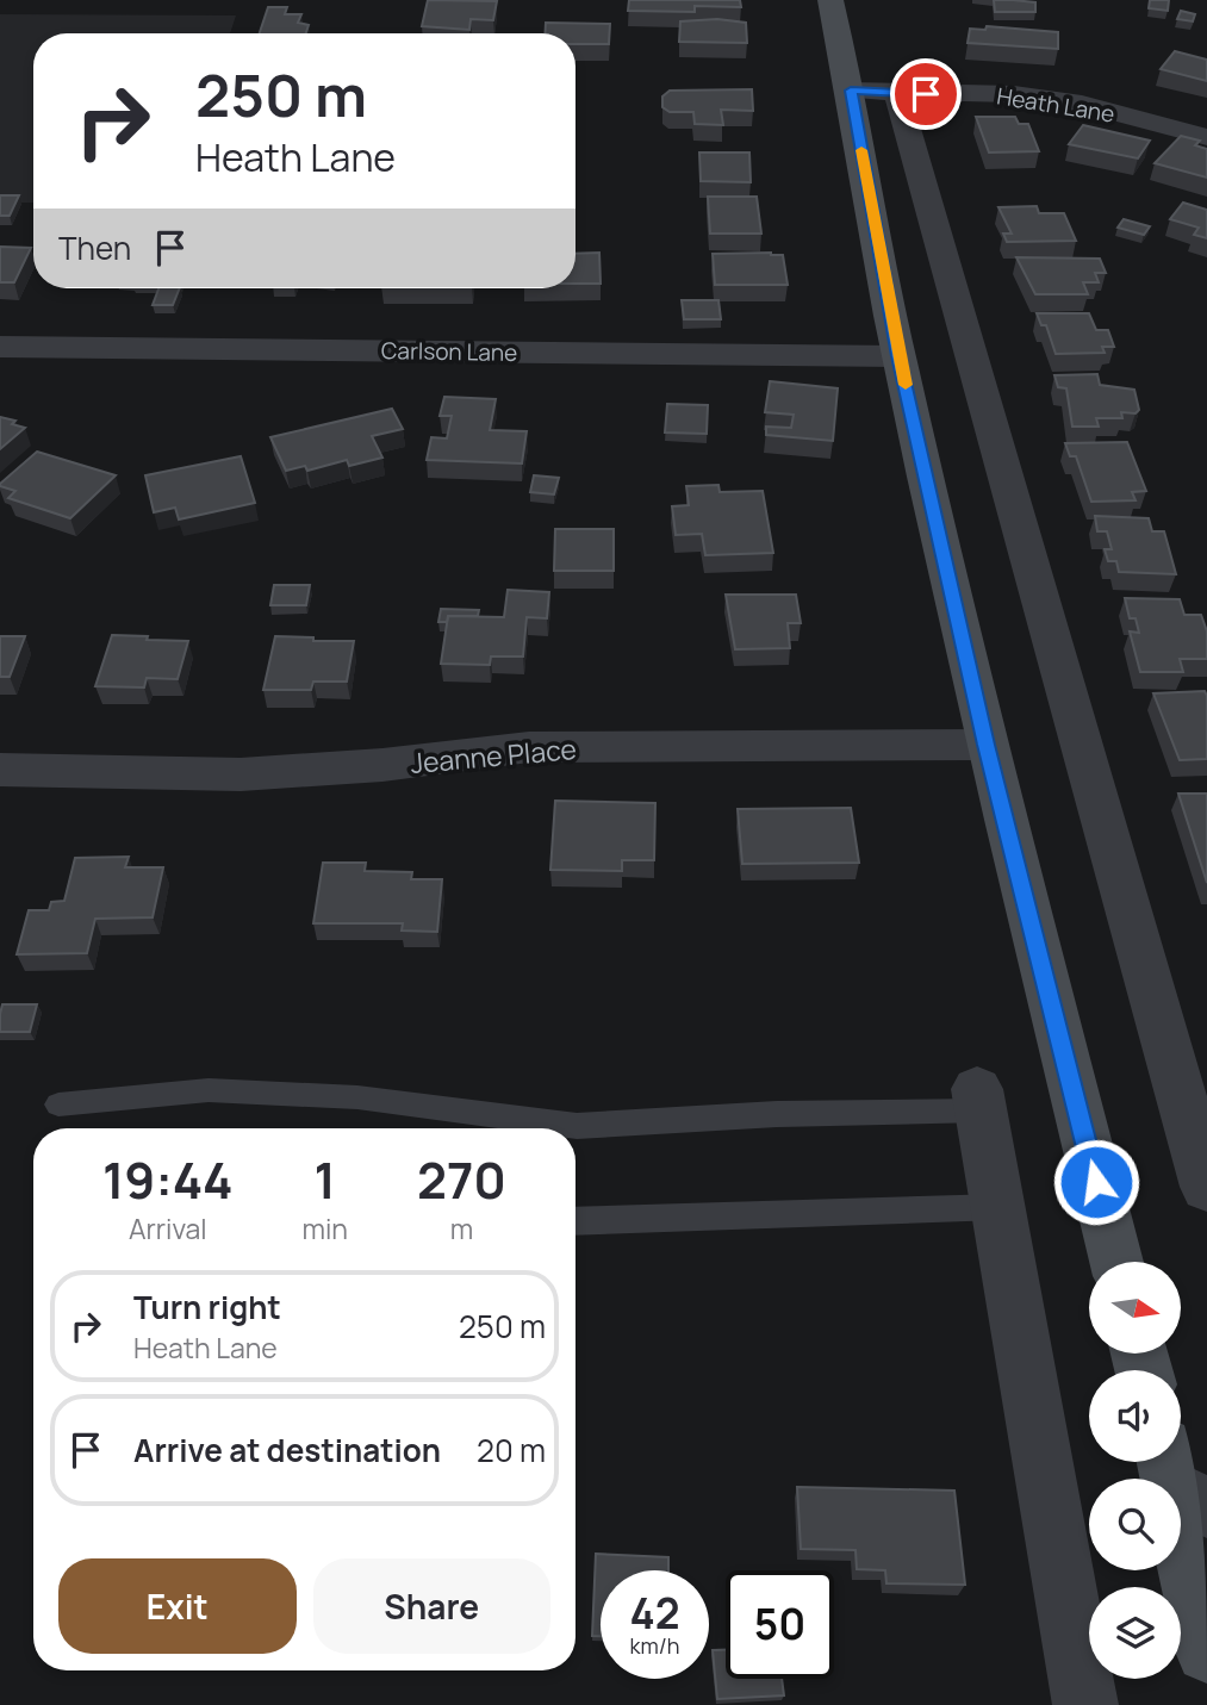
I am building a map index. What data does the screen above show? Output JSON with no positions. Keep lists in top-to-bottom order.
{
  "streets": {
    "street": ["Heath Lane", "Carlson Lane", "Jeanne Place"]
  },
  "north": "right",
  "page": {
    "turn": ["250 m", "Heath Lane"],
    "then": "Then",
    "eta": [
      "19:44",
      "Arrival",
      "1",
      "min",
      "270",
      "m"
    ],
    "list": [
      {
        "name": "Turn right",
        "note": "Heath Lane",
        "value": "250 m"
      },
      {
        "name": "Arrive at destination",
        "value": "20 m"
      }
    ],
    "buttons": ["Exit", "Share"],
    "speed": "42 km/h",
    "limit": "50"
  }
}
